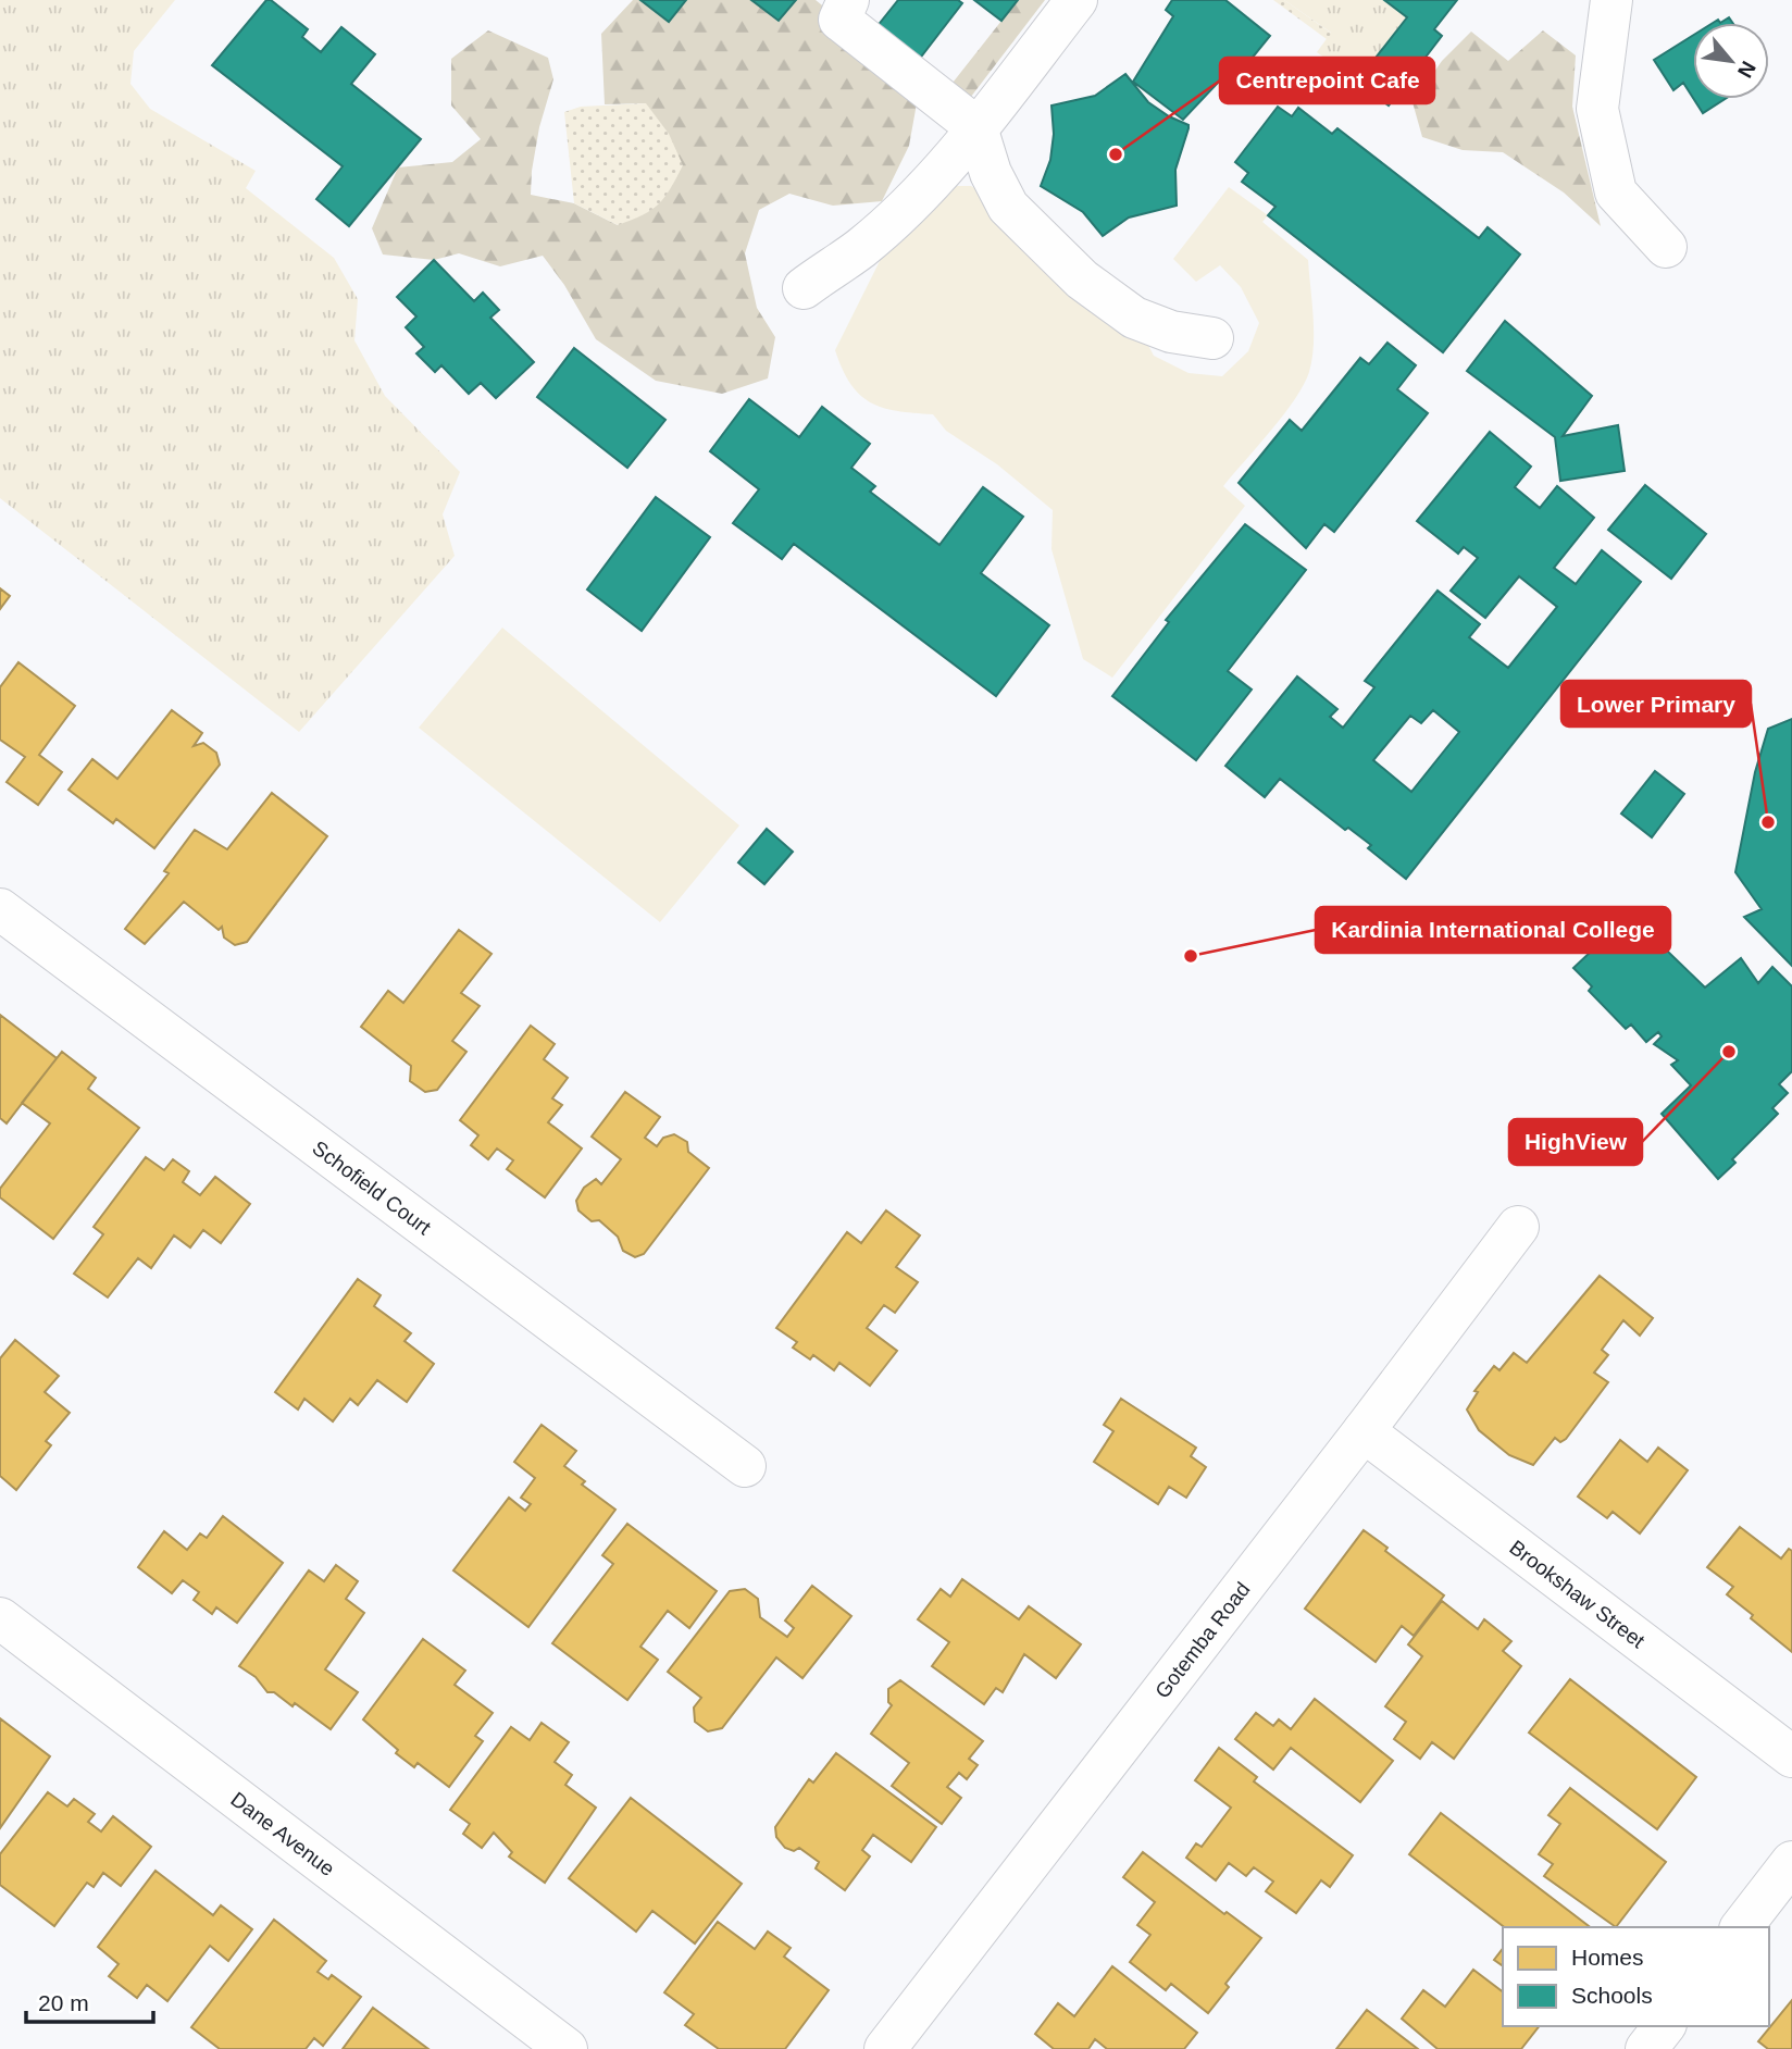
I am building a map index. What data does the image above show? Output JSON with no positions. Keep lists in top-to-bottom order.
{
  "streets": {
    "street": [
      "Schofield Court",
      "Brookshaw Street",
      "Gotemba Road",
      "Dane Avenue"
    ]
  },
  "crossings": [
    ["Brookshaw Street", "Gotemba Road"]
  ],
  "places": [
    "Centrepoint Cafe",
    "Lower Primary",
    "Kardinia International College",
    "HighView"
  ],
  "legend": ["Homes", "Schools"],
  "scale_bar": "20 m",
  "north": "bottom right"
}
